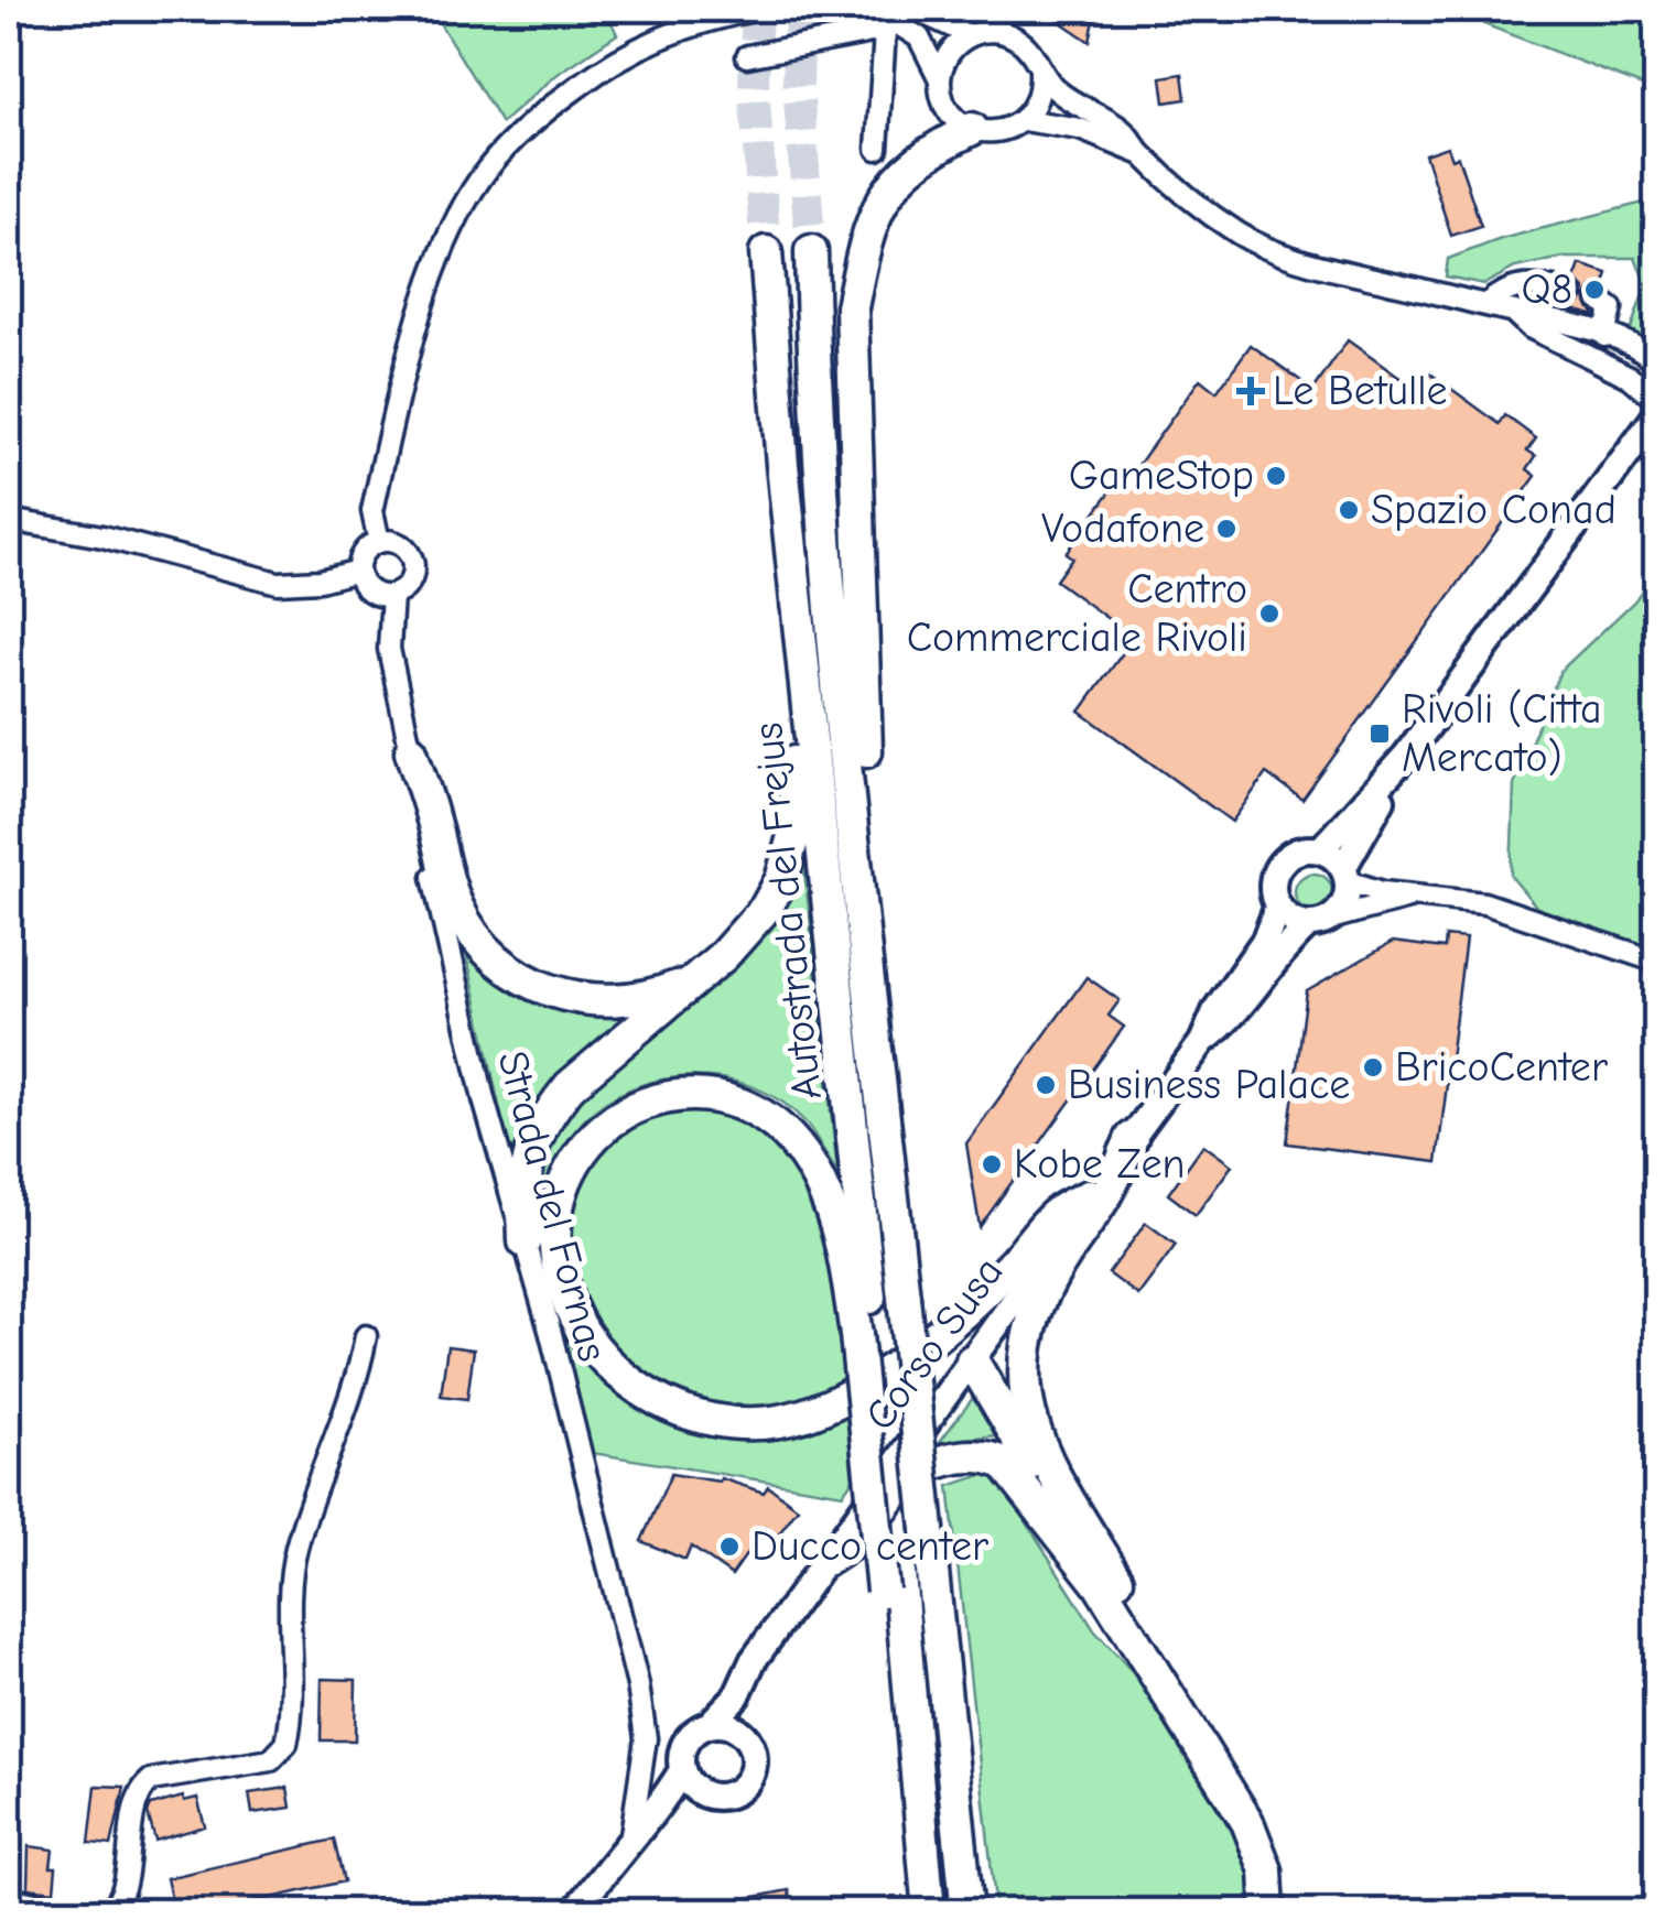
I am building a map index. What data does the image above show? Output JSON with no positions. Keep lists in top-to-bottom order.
{
  "streets": {
    "highway": ["Autostrada del Frejus"],
    "main road": ["Corso Susa"],
    "street": ["Strada del Fornas"]
  },
  "places": {
    "other": [
      "Q8",
      "GameStop",
      "Spazio Conad",
      "Vodafone",
      "Centro Commerciale Rivoli",
      "BricoCenter",
      "Business Palace",
      "Kobe Zen",
      "Ducco center"
    ],
    "health": ["Le Betulle"],
    "transit": ["Rivoli (Citta Mercato)"]
  }
}
